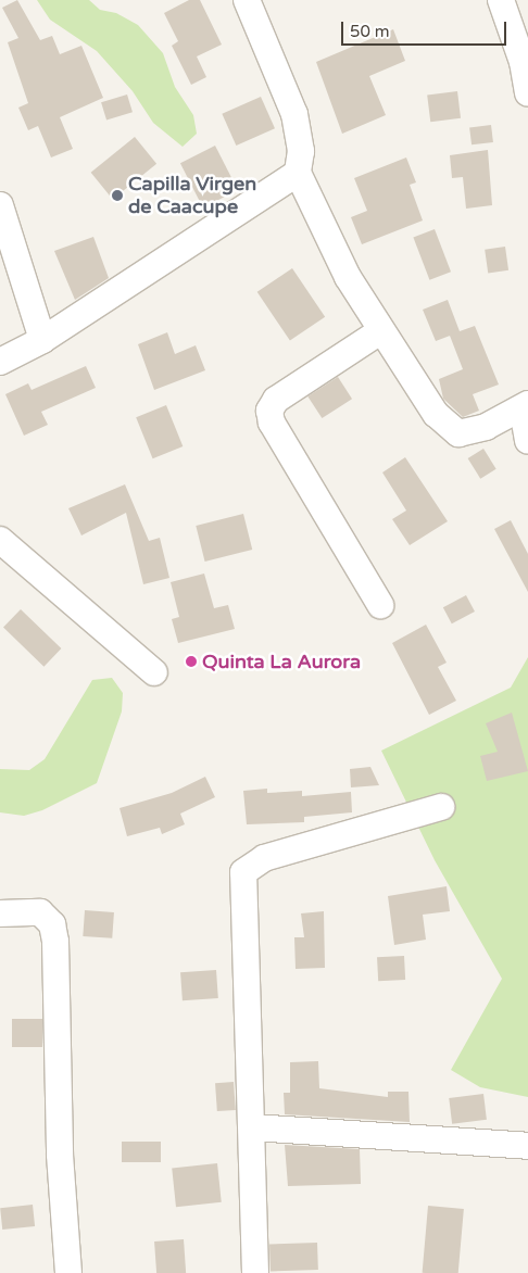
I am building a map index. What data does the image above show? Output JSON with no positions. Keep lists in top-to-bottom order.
{
  "places": ["Capilla Virgen de Caacupe", "Quinta La Aurora"],
  "scale_bar": "50 m"
}
